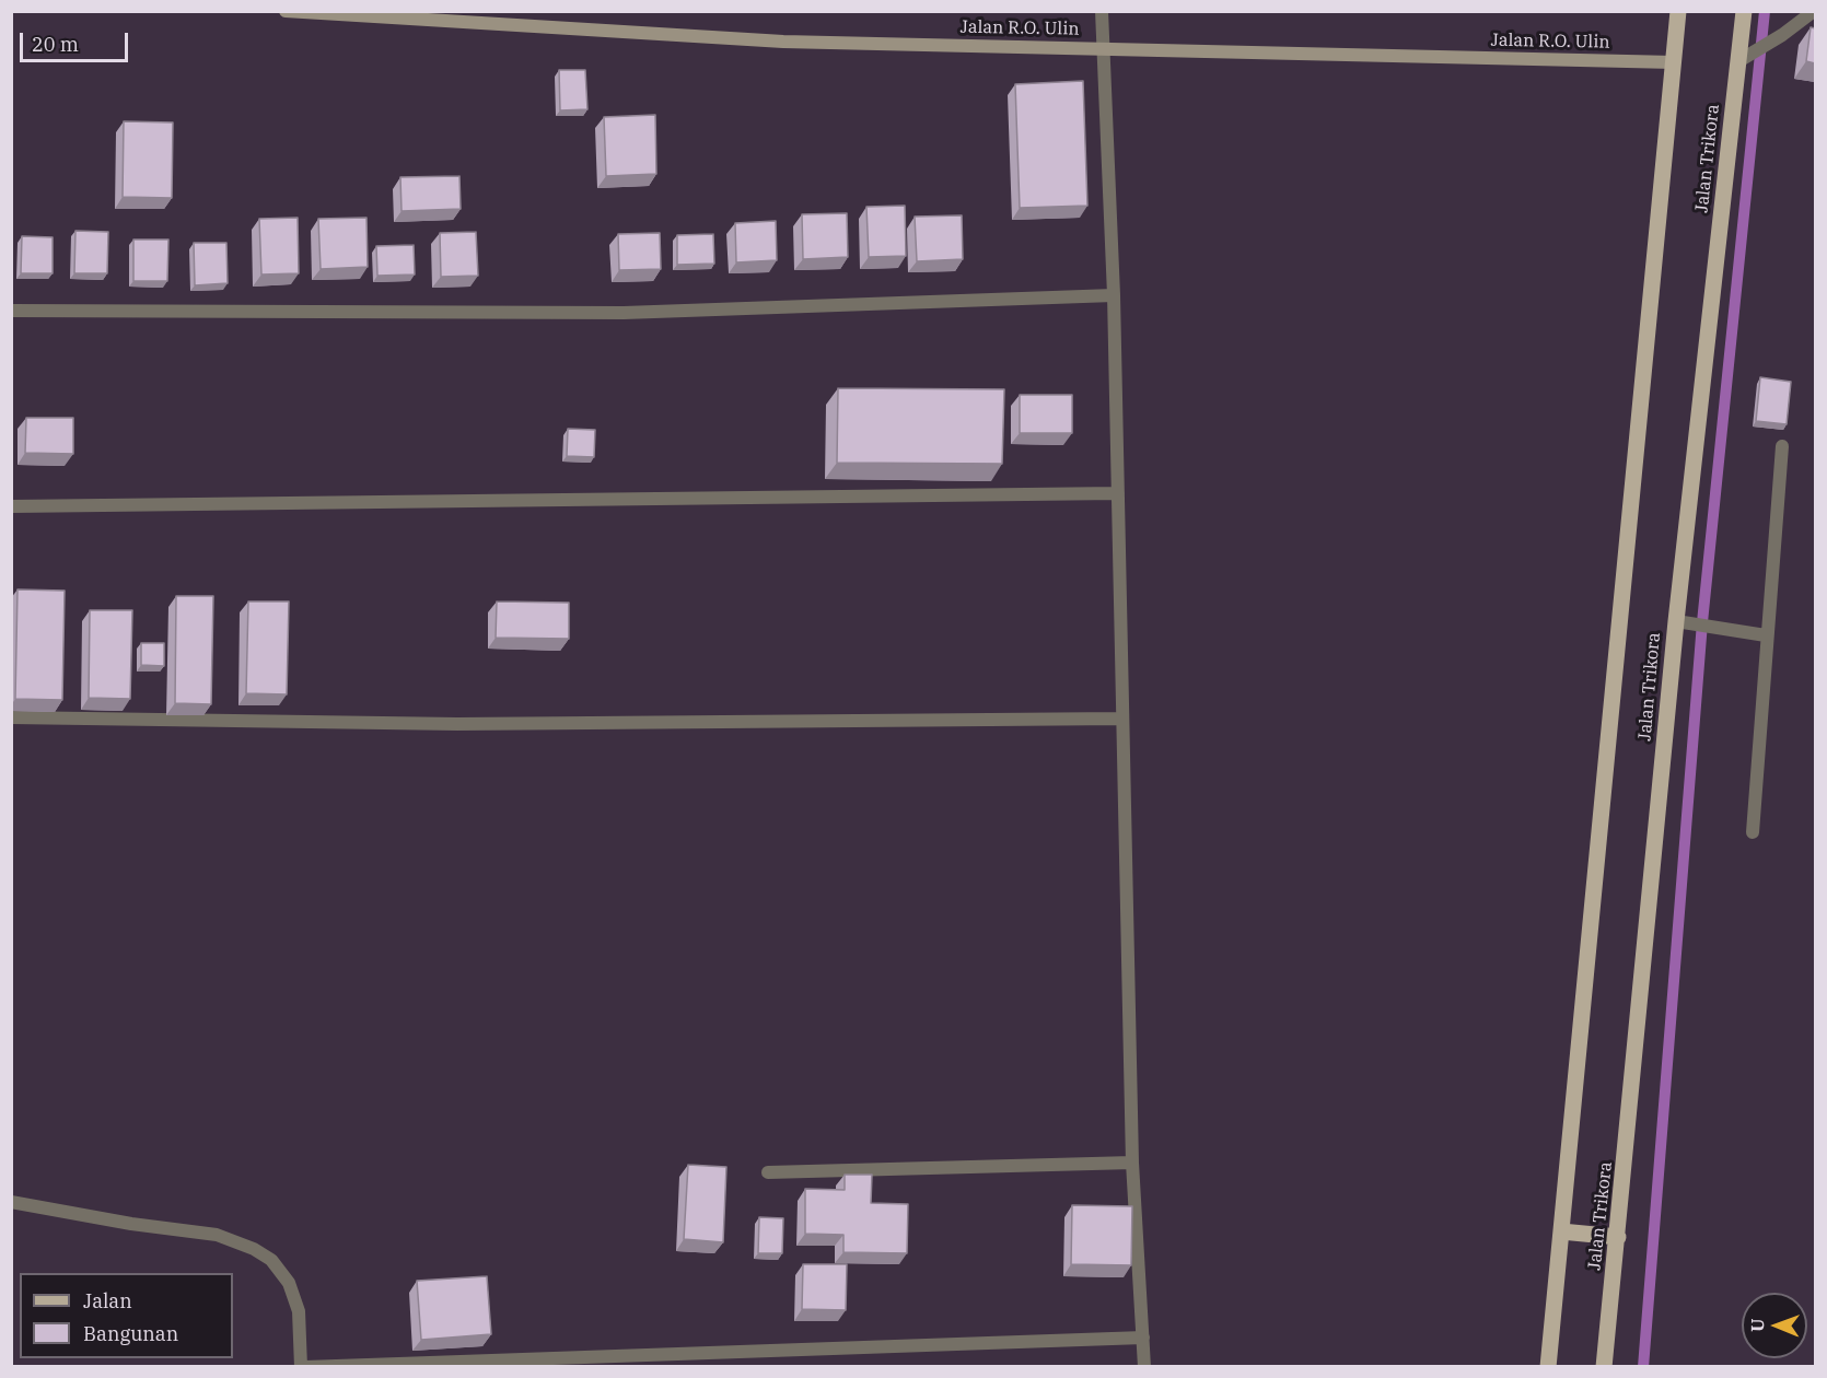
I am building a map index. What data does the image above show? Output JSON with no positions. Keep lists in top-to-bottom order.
{
  "streets": {
    "main road": ["Jalan R.O. Ulin", "Jalan Trikora"]
  },
  "crossings": [
    ["Jalan R.O. Ulin", "Jalan Trikora"]
  ],
  "legend": ["Jalan", "Bangunan"],
  "scale_bar": "20 m",
  "north": "left"
}
